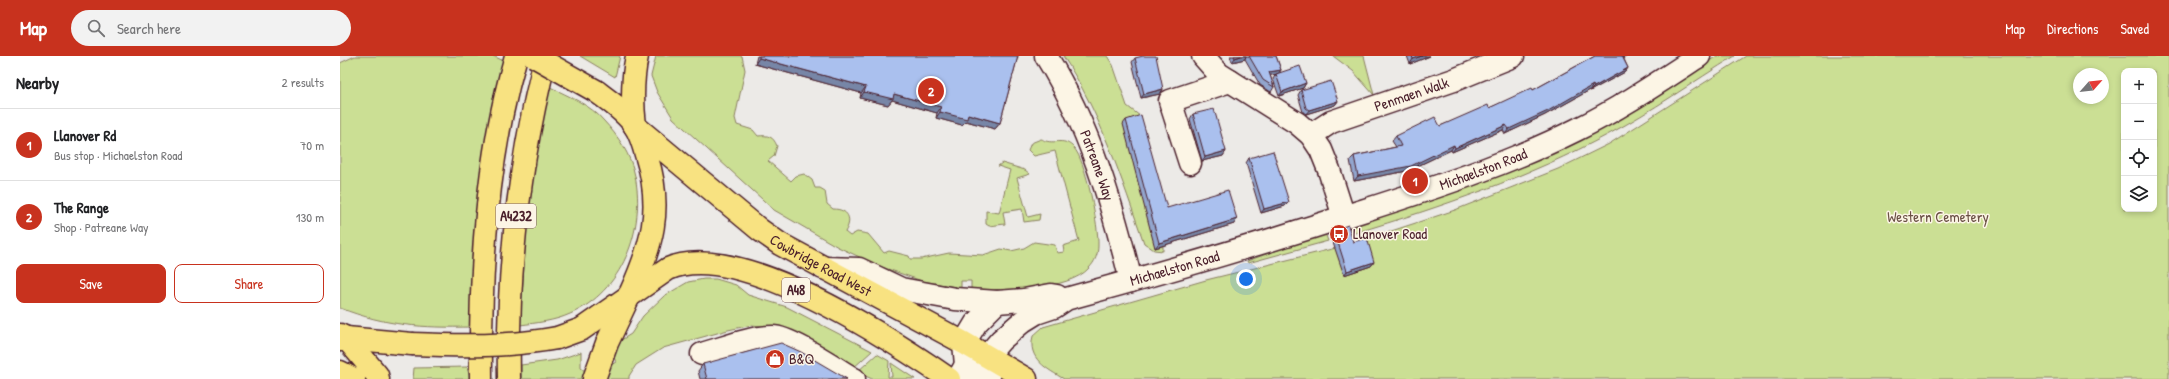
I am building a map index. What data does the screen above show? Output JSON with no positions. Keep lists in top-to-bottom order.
{
  "streets": {
    "main road": ["A4232", "Cowbridge Road West", "A48"],
    "street": ["Penmaen Walk", "Patreane Way", "Michaelston Road"]
  },
  "crossings": [
    ["Patreane Way", "Michaelston Road"],
    ["Michaelston Road", "Cowbridge Road West"]
  ],
  "parks": ["Western Cemetery"],
  "places": {
    "bus stop": ["Llanover Road"],
    "shop": ["B&Q"]
  },
  "north": "top right",
  "page": {
    "header": "Map",
    "search": "Search here",
    "nav": ["Map", "Directions", "Saved"],
    "heading": ["Nearby", "2 results"],
    "map_buttons": ["+", "−"],
    "pins": ["2", "1"],
    "list": [
      {
        "mark": "1",
        "name": "Llanover Rd",
        "note": "Bus stop · Michaelston Road",
        "value": "70 m"
      },
      {
        "mark": "2",
        "name": "The Range",
        "note": "Shop · Patreane Way",
        "value": "130 m"
      }
    ],
    "buttons": ["Save", "Share"]
  }
}
